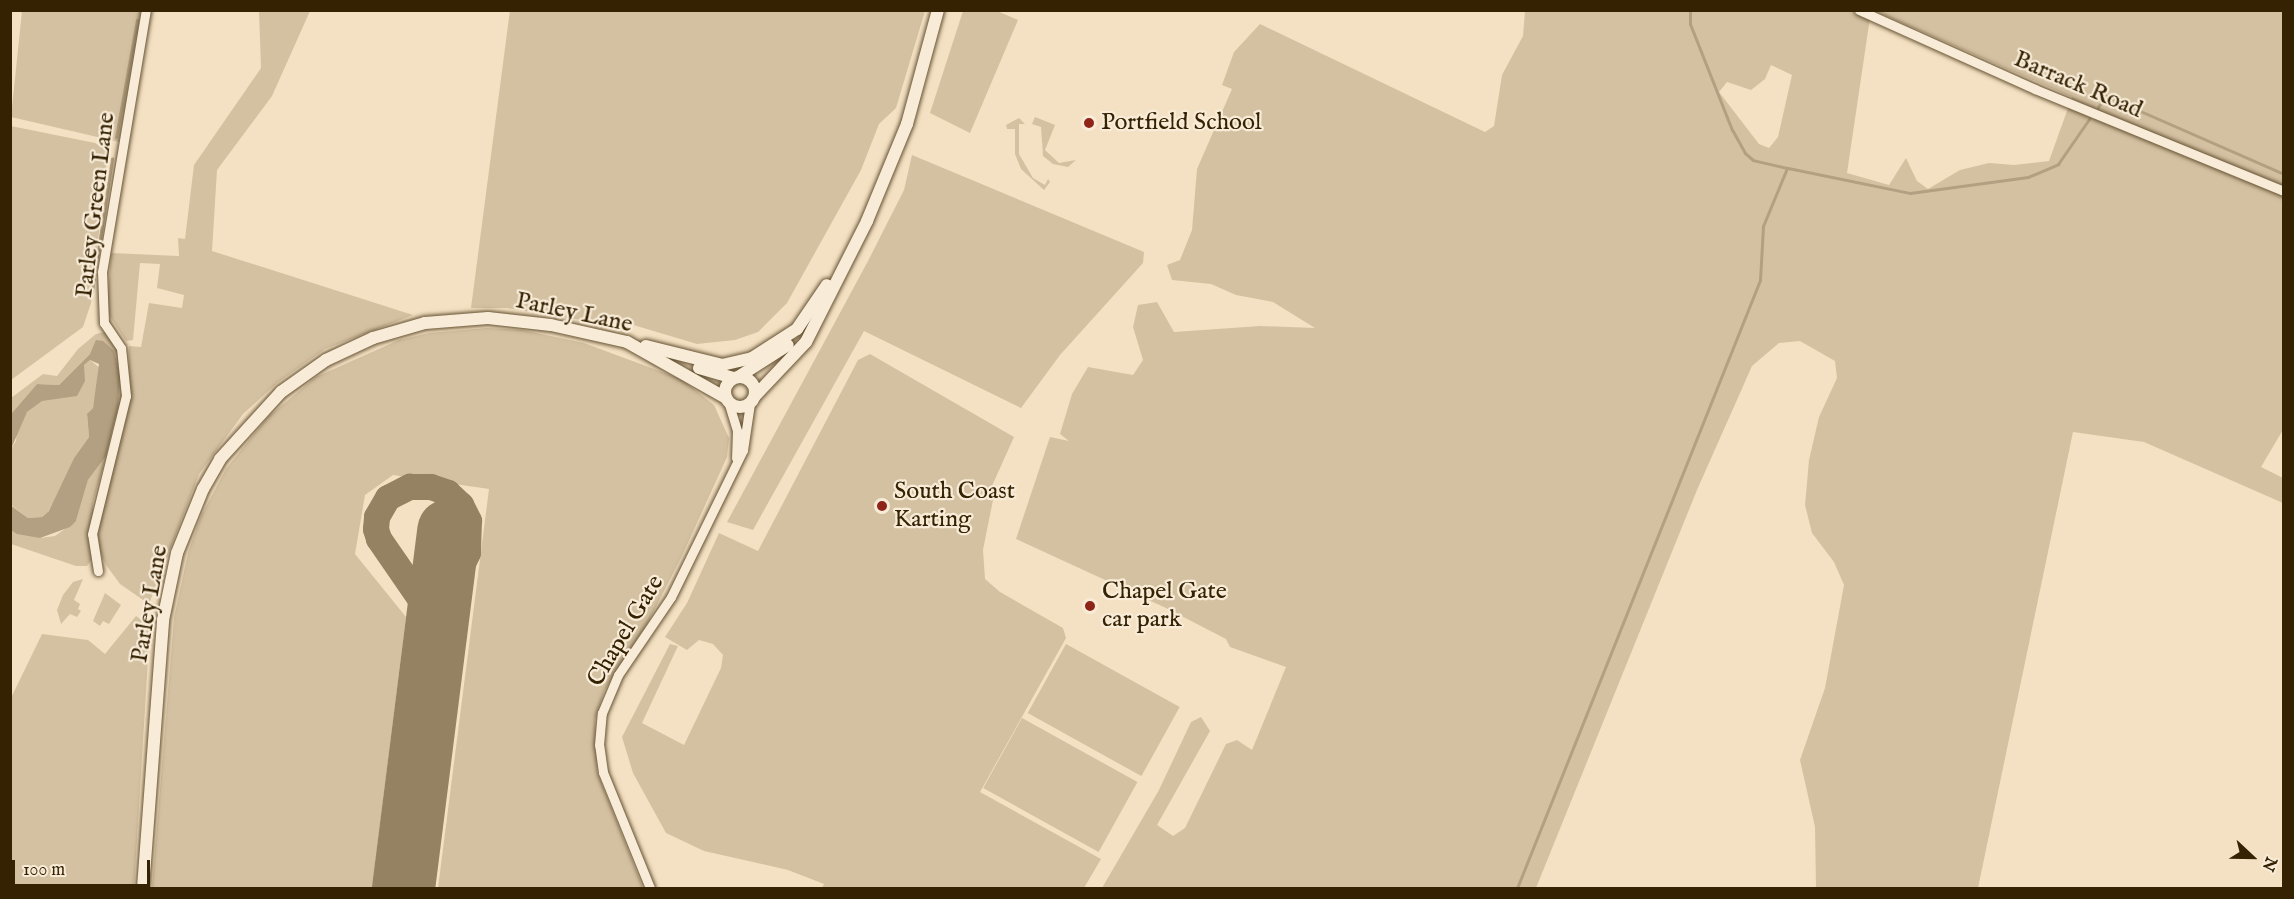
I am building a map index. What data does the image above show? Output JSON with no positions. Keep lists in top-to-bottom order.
{
  "streets": {
    "main road": ["Parley Lane"],
    "street": ["Barrack Road", "Parley Green Lane", "Chapel Gate"]
  },
  "crossings": [
    ["Parley Lane", "Chapel Gate"]
  ],
  "places": ["Portfield School", "South Coast Karting", "Chapel Gate car park"],
  "scale_bar": "100 m",
  "north": "right"
}
